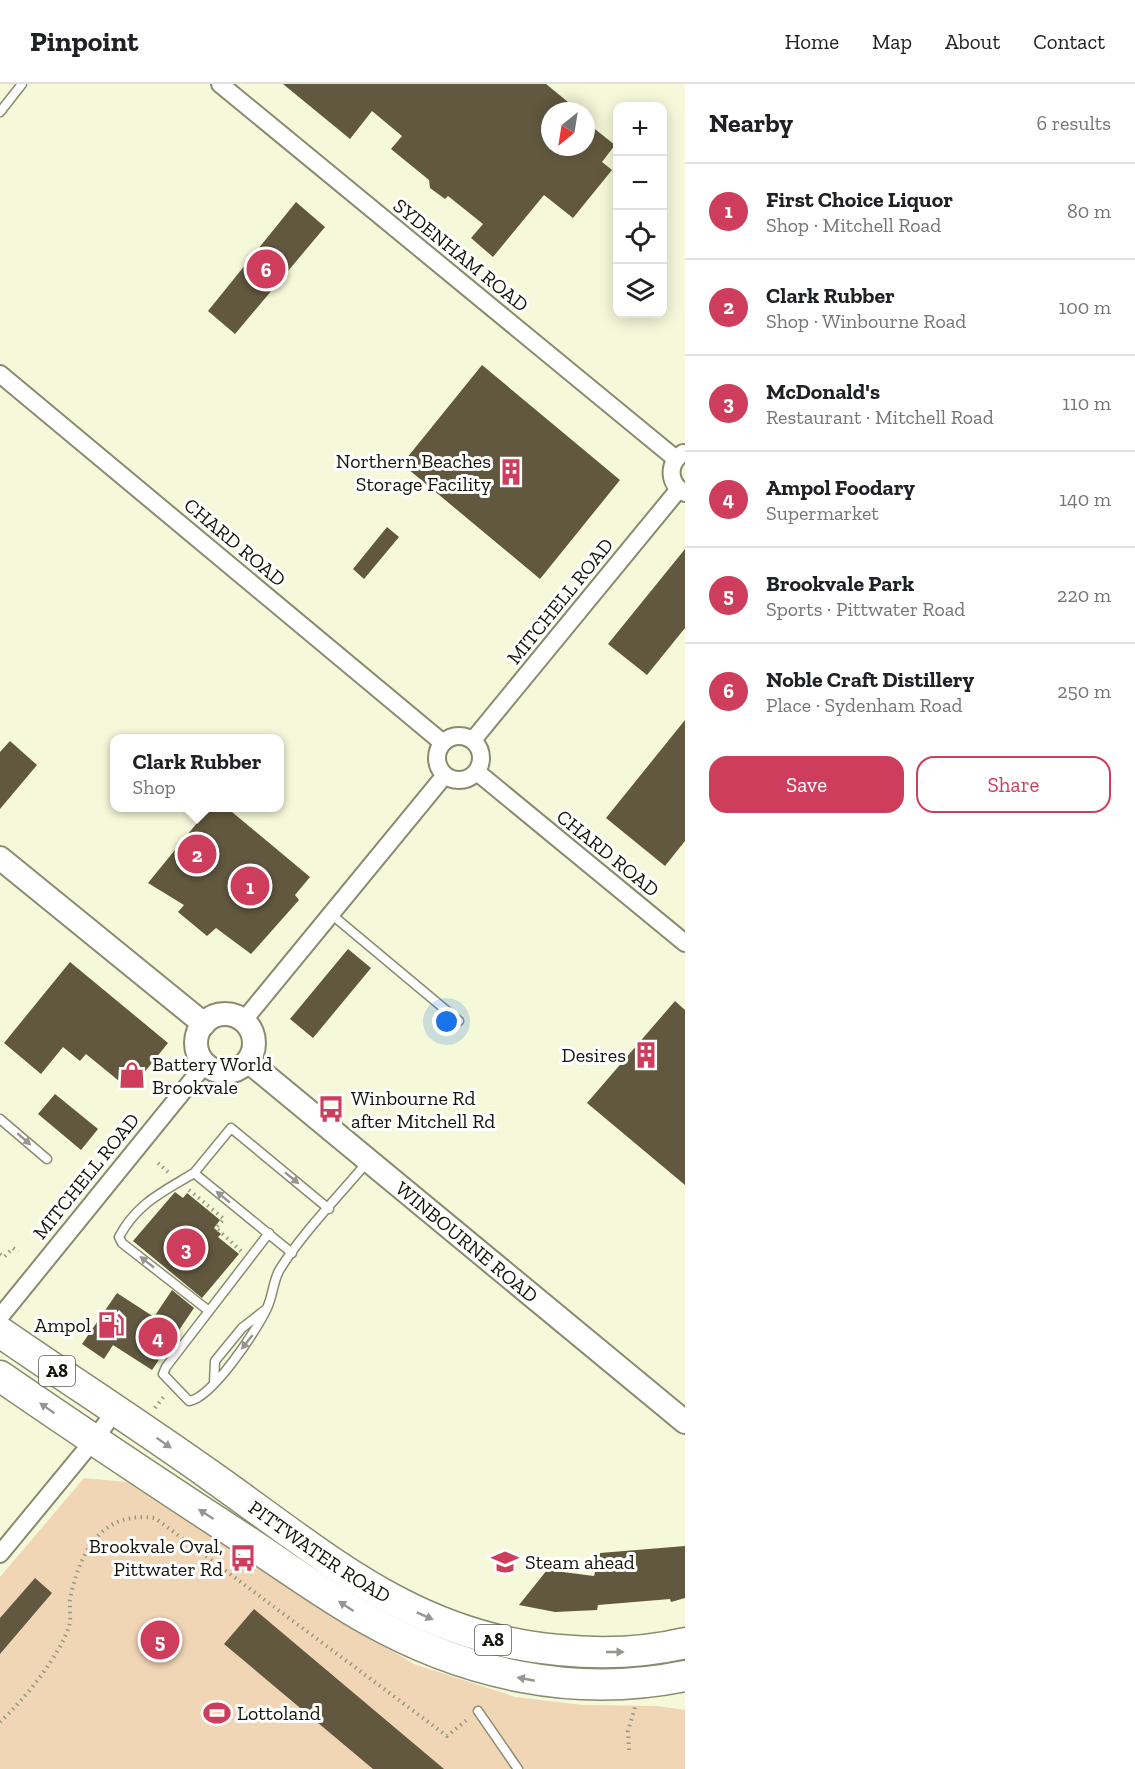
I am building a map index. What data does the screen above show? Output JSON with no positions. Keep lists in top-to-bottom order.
{
  "streets": {
    "highway": ["A8", "PITTWATER ROAD"],
    "main road": ["WINBOURNE ROAD"],
    "street": ["SYDENHAM ROAD", "CHARD ROAD", "MITCHELL ROAD"]
  },
  "crossings": [
    ["CHARD ROAD", "MITCHELL ROAD"],
    ["MITCHELL ROAD", "WINBOURNE ROAD"]
  ],
  "places": {
    "building": ["Northern Beaches Storage Facility", "Desires"],
    "shop": ["Battery World Brookvale"],
    "bus stop": ["Winbourne Rd after Mitchell Rd", "Brookvale Oval, Pittwater Rd"],
    "fuel station": ["Ampol"],
    "school or university": ["Steam ahead"],
    "sports": ["Lottoland"]
  },
  "north": "bottom left",
  "page": {
    "header": "Pinpoint",
    "nav": [
      "Home",
      "Map",
      "About",
      "Contact"
    ],
    "heading": ["Nearby", "6 results"],
    "map_buttons": ["+", "−"],
    "list": [
      {
        "mark": "1",
        "name": "First Choice Liquor",
        "note": "Shop · Mitchell Road",
        "value": "80 m"
      },
      {
        "mark": "2",
        "name": "Clark Rubber",
        "note": "Shop · Winbourne Road",
        "value": "100 m"
      },
      {
        "mark": "3",
        "name": "McDonald's",
        "note": "Restaurant · Mitchell Road",
        "value": "110 m"
      },
      {
        "mark": "4",
        "name": "Ampol Foodary",
        "note": "Supermarket",
        "value": "140 m"
      },
      {
        "mark": "5",
        "name": "Brookvale Park",
        "note": "Sports · Pittwater Road",
        "value": "220 m"
      },
      {
        "mark": "6",
        "name": "Noble Craft Distillery",
        "note": "Place · Sydenham Road",
        "value": "250 m"
      }
    ],
    "pins": [
      "6",
      "2",
      "1",
      "3",
      "4",
      "5"
    ],
    "popup": ["Clark Rubber", "Shop"],
    "buttons": ["Save", "Share"]
  }
}
